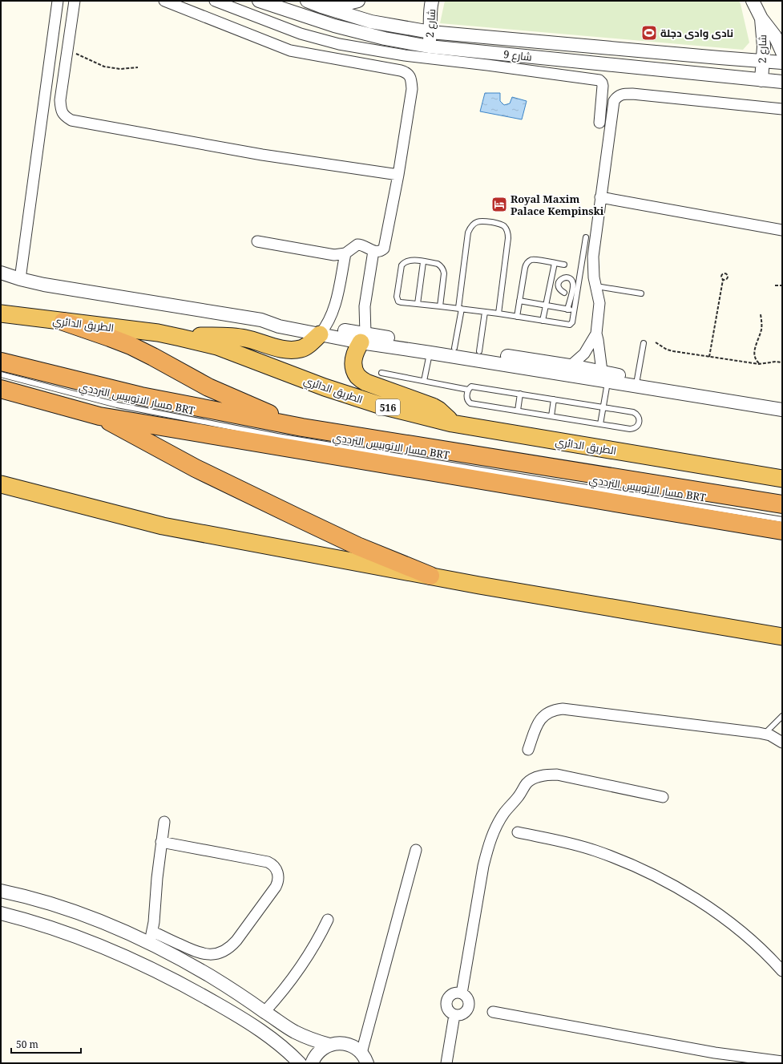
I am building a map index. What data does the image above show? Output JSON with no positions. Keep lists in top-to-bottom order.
{
  "streets": {
    "highway": ["الطريق الدائري", "516"],
    "street": ["شارع 2", "شارع 9"],
    "lane": ["مسار الاتوبيس الترددي BRT"]
  },
  "crossings": [
    ["شارع 2", "شارع 9"],
    ["الطريق الدائري", "516"]
  ],
  "places": {
    "sports": ["نادى وادى دجلة"],
    "hotel": ["Royal Maxim Palace Kempinski"]
  },
  "scale_bar": "50 m"
}
